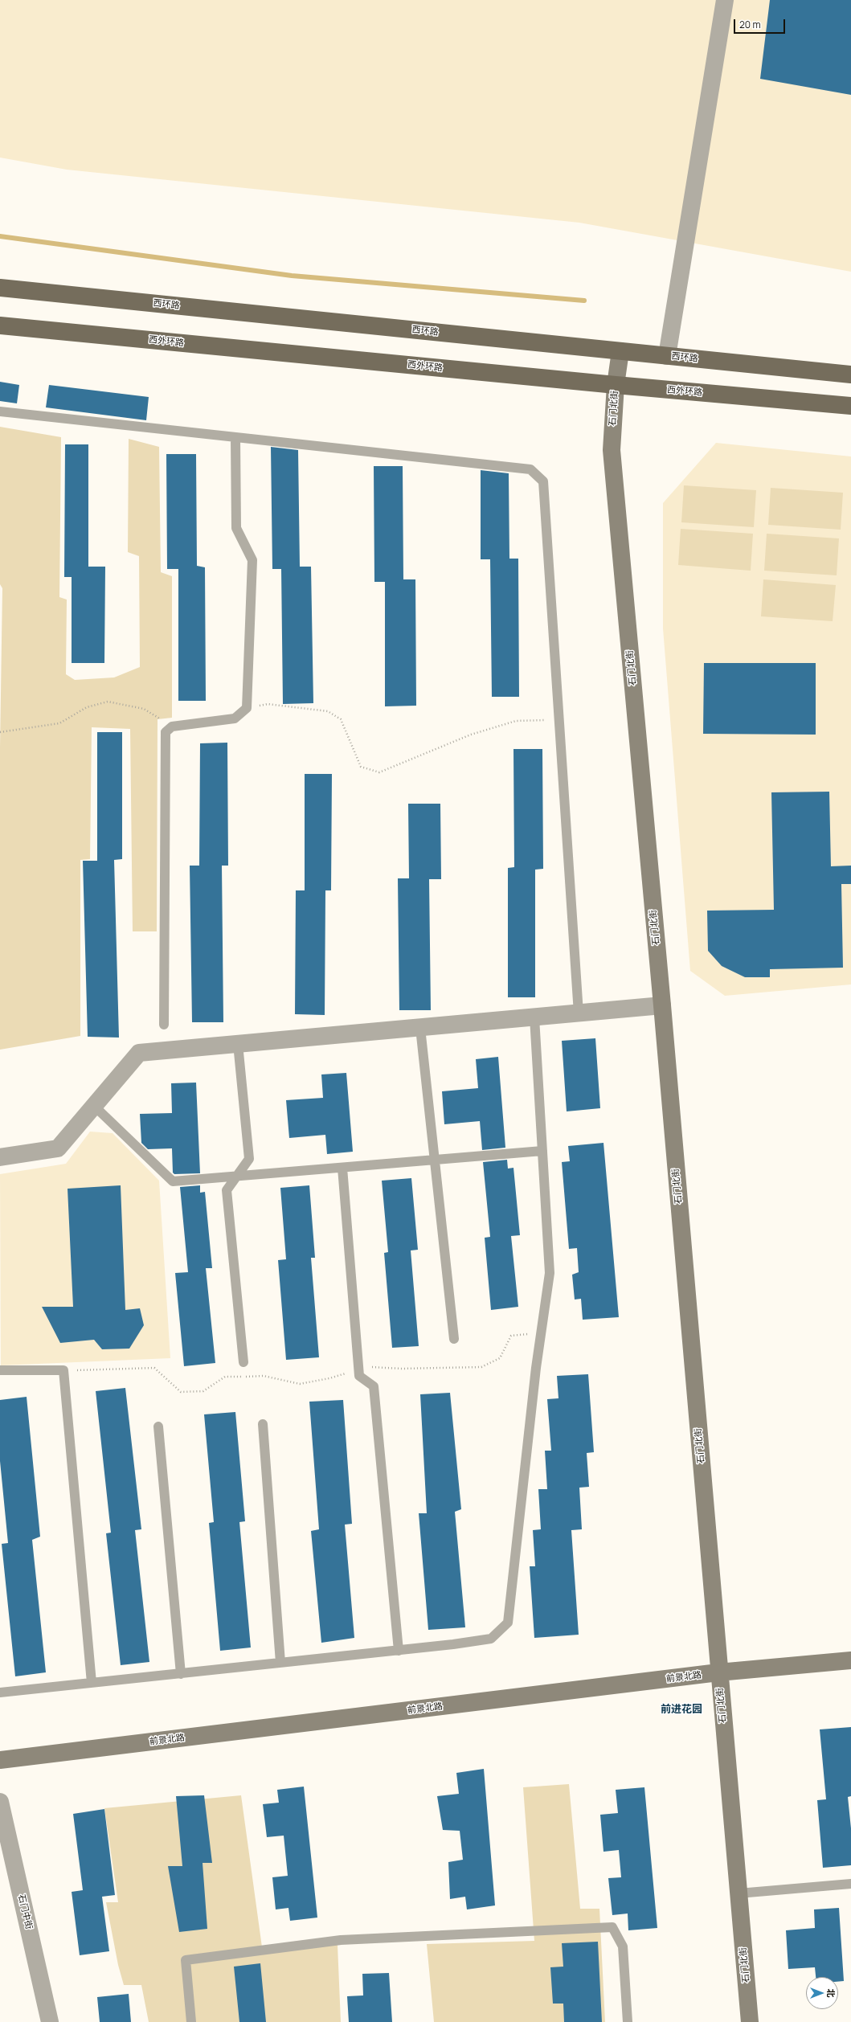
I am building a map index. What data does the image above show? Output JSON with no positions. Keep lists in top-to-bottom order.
{
  "streets": {
    "main road": ["西环路", "西外环路"],
    "street": ["石门北街", "前景北路", "石门中街"]
  },
  "crossings": [
    ["西环路", "石门北街"],
    ["西外环路", "石门北街"],
    ["石门北街", "前景北路"]
  ],
  "districts": ["前进花园"],
  "scale_bar": "20 m",
  "north": "right"
}
